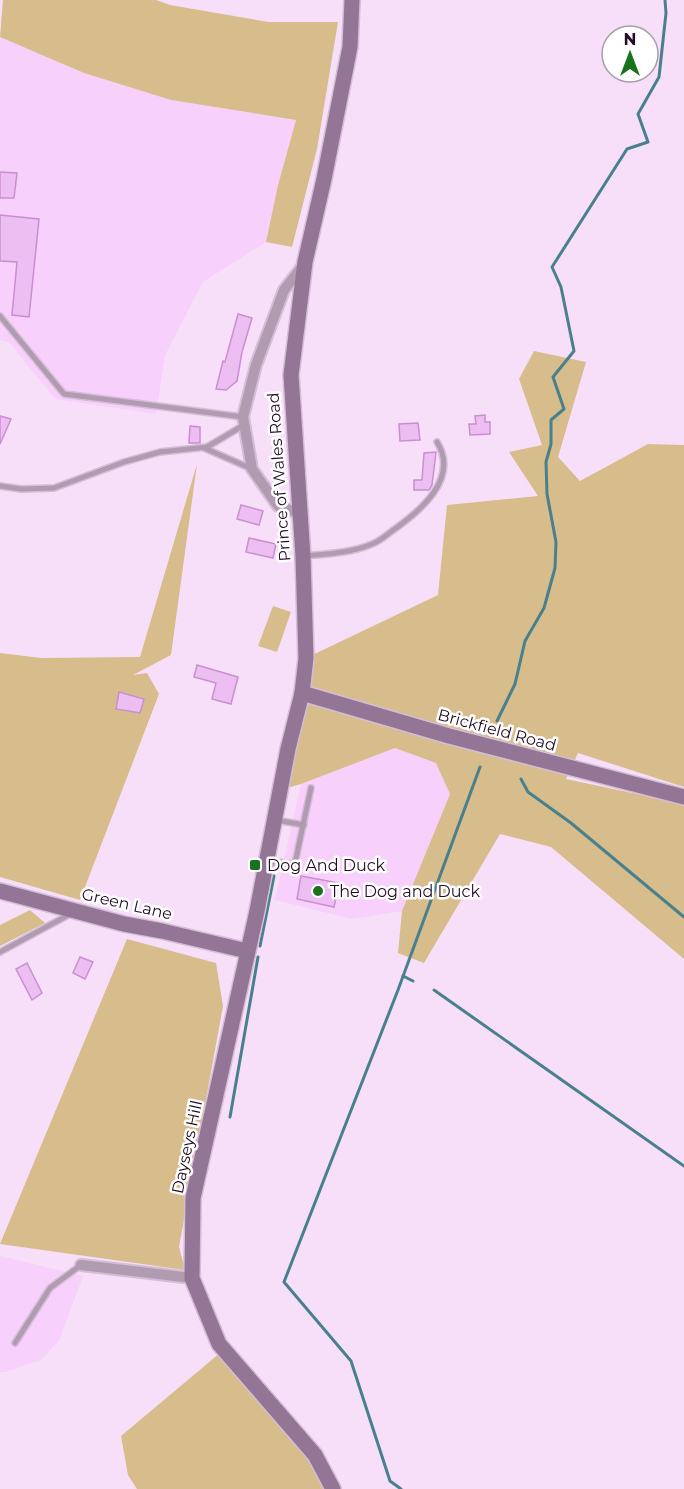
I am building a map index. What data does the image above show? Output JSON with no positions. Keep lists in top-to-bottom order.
{
  "streets": {
    "street": [
      "Prince of Wales Road",
      "Brickfield Road",
      "Green Lane",
      "Dayseys Hill"
    ]
  },
  "crossings": [
    ["Prince of Wales Road", "Brickfield Road"],
    ["Prince of Wales Road", "Green Lane"],
    ["Prince of Wales Road", "Dayseys Hill"],
    ["Green Lane", "Dayseys Hill"]
  ],
  "places": {
    "transit": ["Dog And Duck"],
    "other": ["The Dog and Duck"]
  },
  "north": "top"
}
